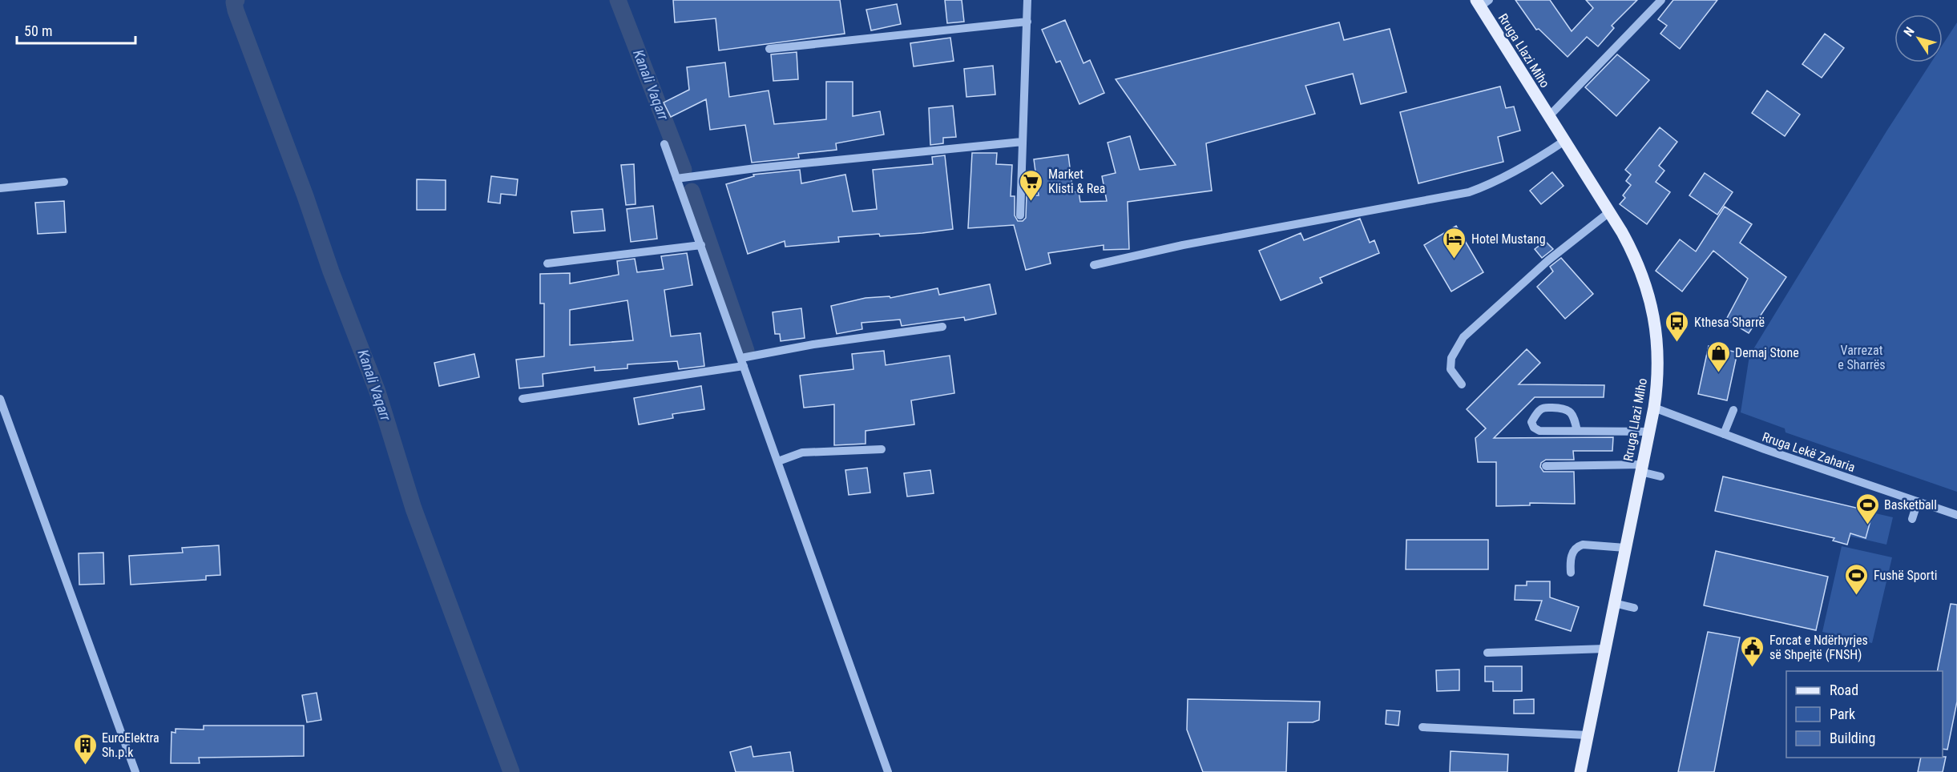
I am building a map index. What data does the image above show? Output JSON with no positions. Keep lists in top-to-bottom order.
{
  "streets": {
    "main road": ["Rruga Llazi Miho"],
    "street": ["Rruga Lekë Zaharia"]
  },
  "crossings": [
    ["Rruga Llazi Miho", "Rruga Lekë Zaharia"]
  ],
  "water": ["Kanali Vaqarr"],
  "parks": ["Varrezat e Sharrës"],
  "places": {
    "supermarket": ["Market Klisti & Rea"],
    "hotel": ["Hotel Mustang"],
    "bus stop": ["Kthesa Sharrë"],
    "shop": ["Demaj Stone"],
    "sports": ["Basketball", "Fushë Sporti"],
    "public building": ["Forcat e Ndërhyrjes së Shpejtë (FNSH)"],
    "building": ["EuroElektra Sh.p.k"]
  },
  "legend": ["Road", "Park", "Building"],
  "scale_bar": "50 m",
  "north": "top left"
}
